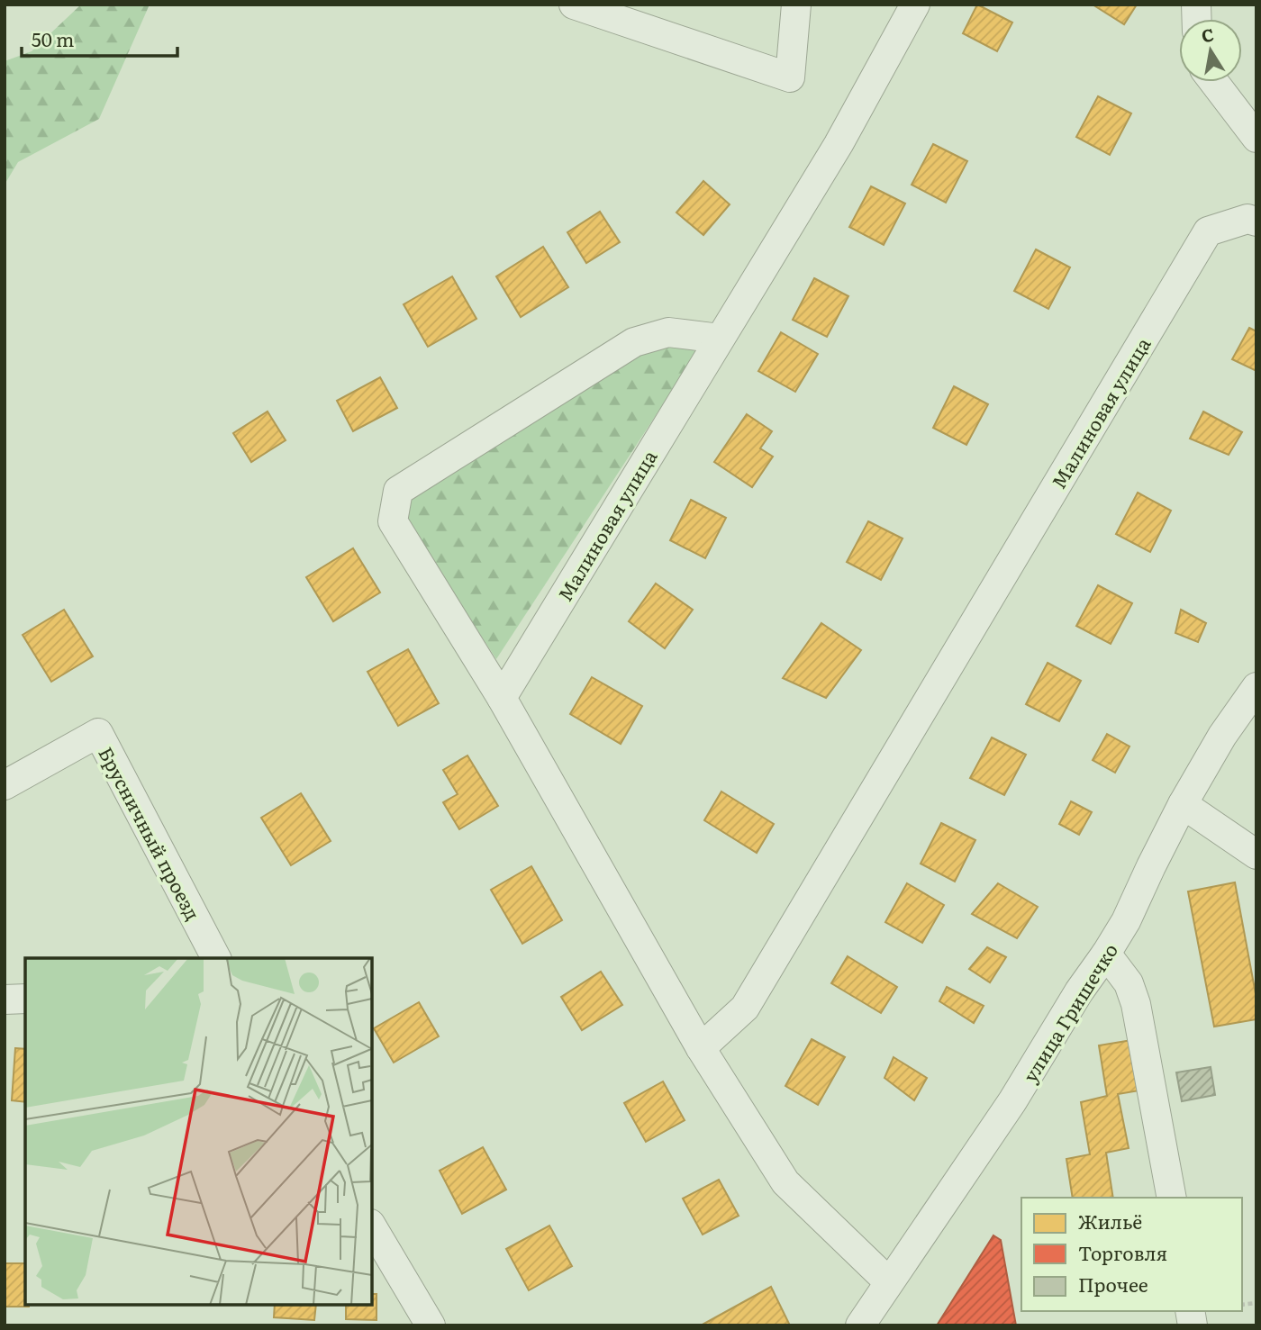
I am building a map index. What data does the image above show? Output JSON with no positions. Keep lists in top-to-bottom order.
{
  "streets": {
    "street": ["Малиновая улица", "Брусничный проезд", "улица Гришечко"]
  },
  "legend": ["Жильё", "Торговля", "Прочее"],
  "scale_bar": "50 m",
  "north": "top"
}
